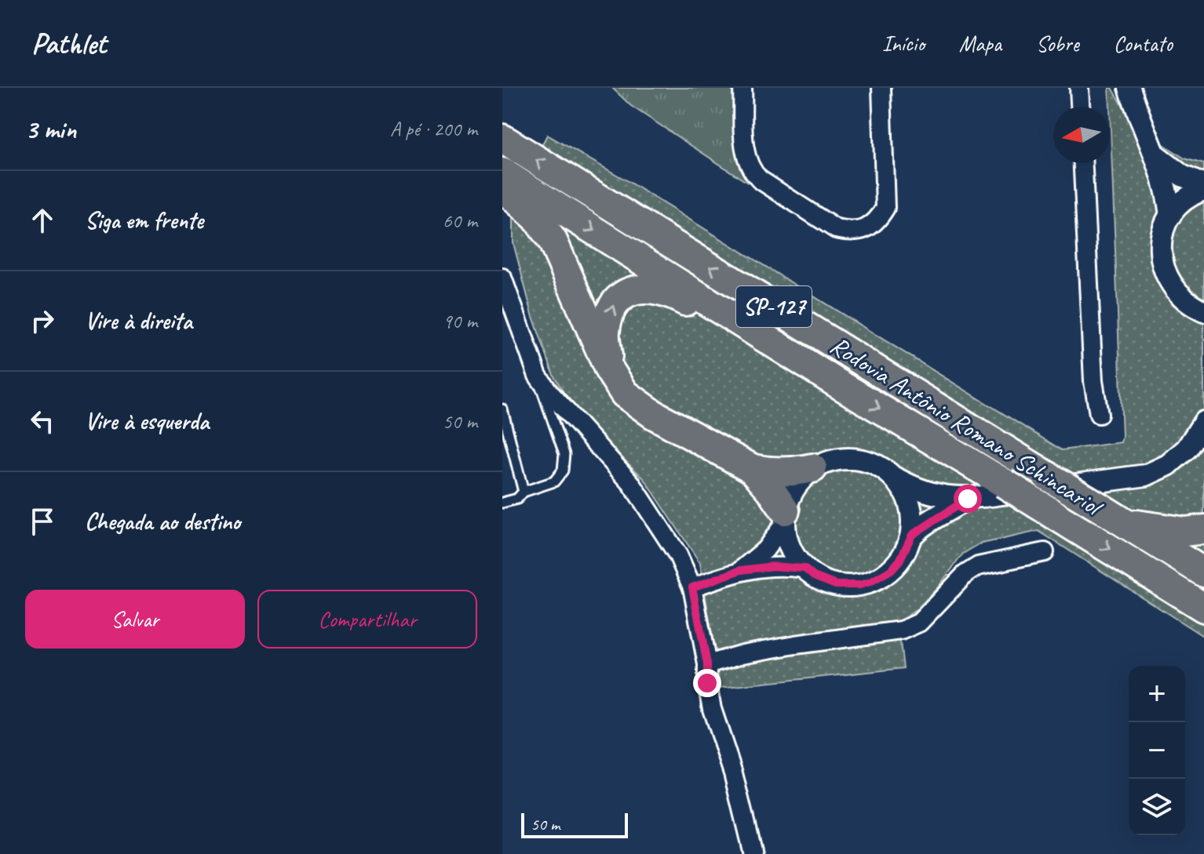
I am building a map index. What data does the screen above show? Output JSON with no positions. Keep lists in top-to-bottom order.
{
  "streets": {
    "highway": ["SP-127", "Rodovia Antônio Romano Schincariol"]
  },
  "scale_bar": "50 m",
  "north": "left",
  "page": {
    "header": "Pathlet",
    "nav": [
      "Início",
      "Mapa",
      "Sobre",
      "Contato"
    ],
    "heading": ["3 min", "A pé · 200 m"],
    "list": [
      ["Siga em frente", "60 m"],
      ["Vire à direita", "90 m"],
      ["Vire à esquerda", "50 m"],
      "Chegada ao destino"
    ],
    "buttons": ["Salvar", "Compartilhar"],
    "map_buttons": ["+", "−"],
    "scale": "50 m"
  }
}
